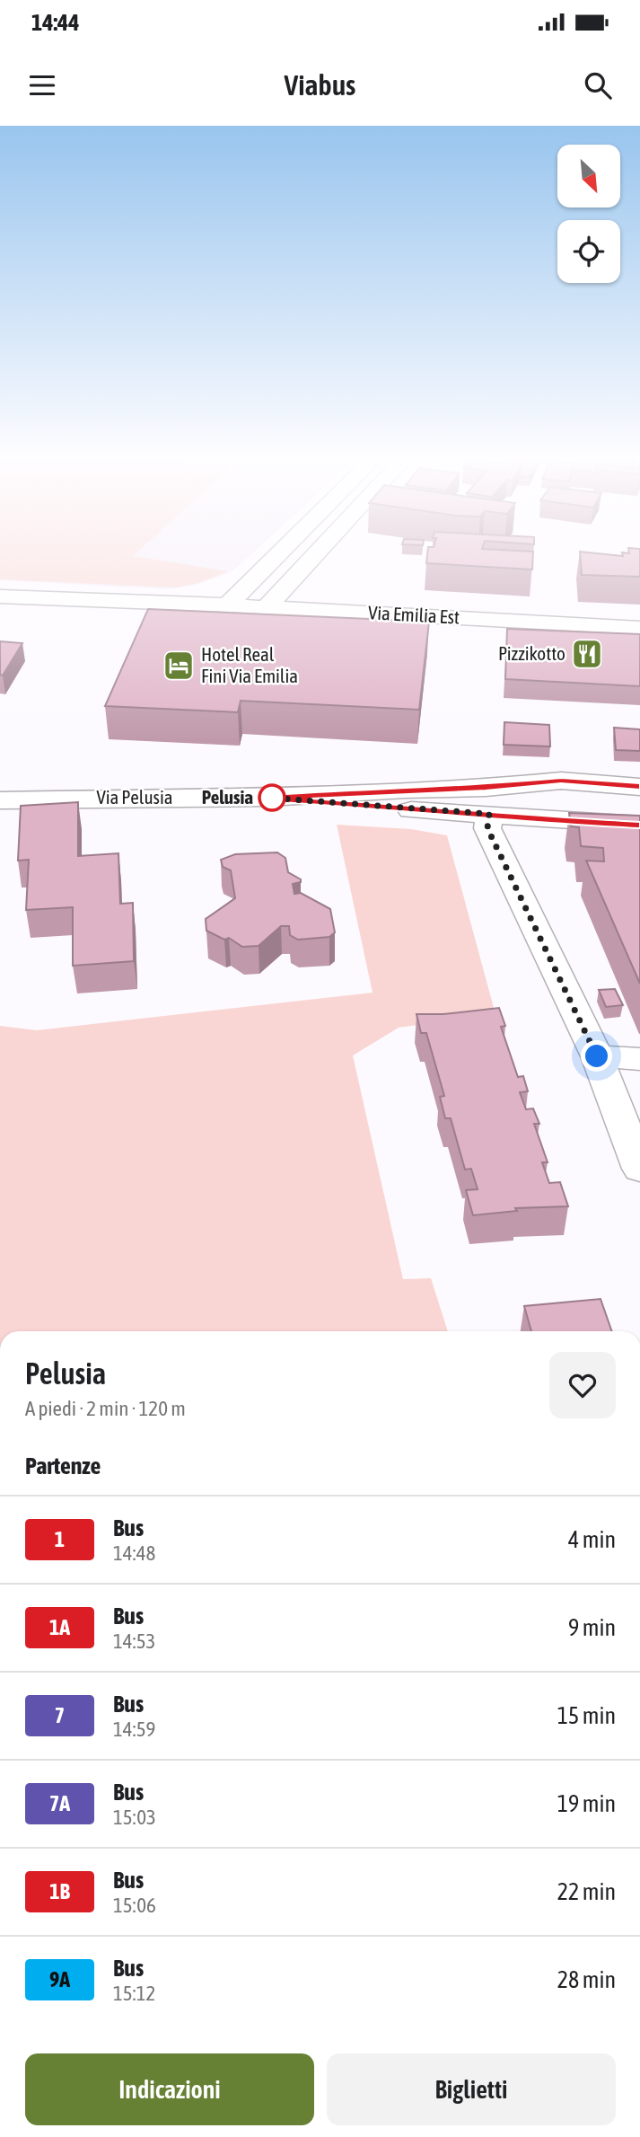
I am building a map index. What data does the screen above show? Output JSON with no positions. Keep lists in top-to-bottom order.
{
  "streets": {
    "street": ["Via Emilia Est", "Via Pelusia"]
  },
  "places": {
    "restaurant": ["Pizzikotto"],
    "hotel": ["Hotel Real Fini Via Emilia"],
    "other": ["Pelusia"]
  },
  "lines": ["bus line 1"],
  "north": "bottom right",
  "page": {
    "status": "14:44",
    "header": "Viabus",
    "heading": [
      ["Pelusia", "A piedi · 2 min · 120 m"],
      "Partenze"
    ],
    "list": [
      {
        "mark": "1",
        "name": "Bus",
        "note": "14:48",
        "value": "4 min"
      },
      {
        "mark": "1A",
        "name": "Bus",
        "note": "14:53",
        "value": "9 min"
      },
      {
        "mark": "7",
        "name": "Bus",
        "note": "14:59",
        "value": "15 min"
      },
      {
        "mark": "7A",
        "name": "Bus",
        "note": "15:03",
        "value": "19 min"
      },
      {
        "mark": "1B",
        "name": "Bus",
        "note": "15:06",
        "value": "22 min"
      },
      {
        "mark": "9A",
        "name": "Bus",
        "note": "15:12",
        "value": "28 min"
      }
    ],
    "buttons": ["Indicazioni", "Biglietti"]
  }
}
